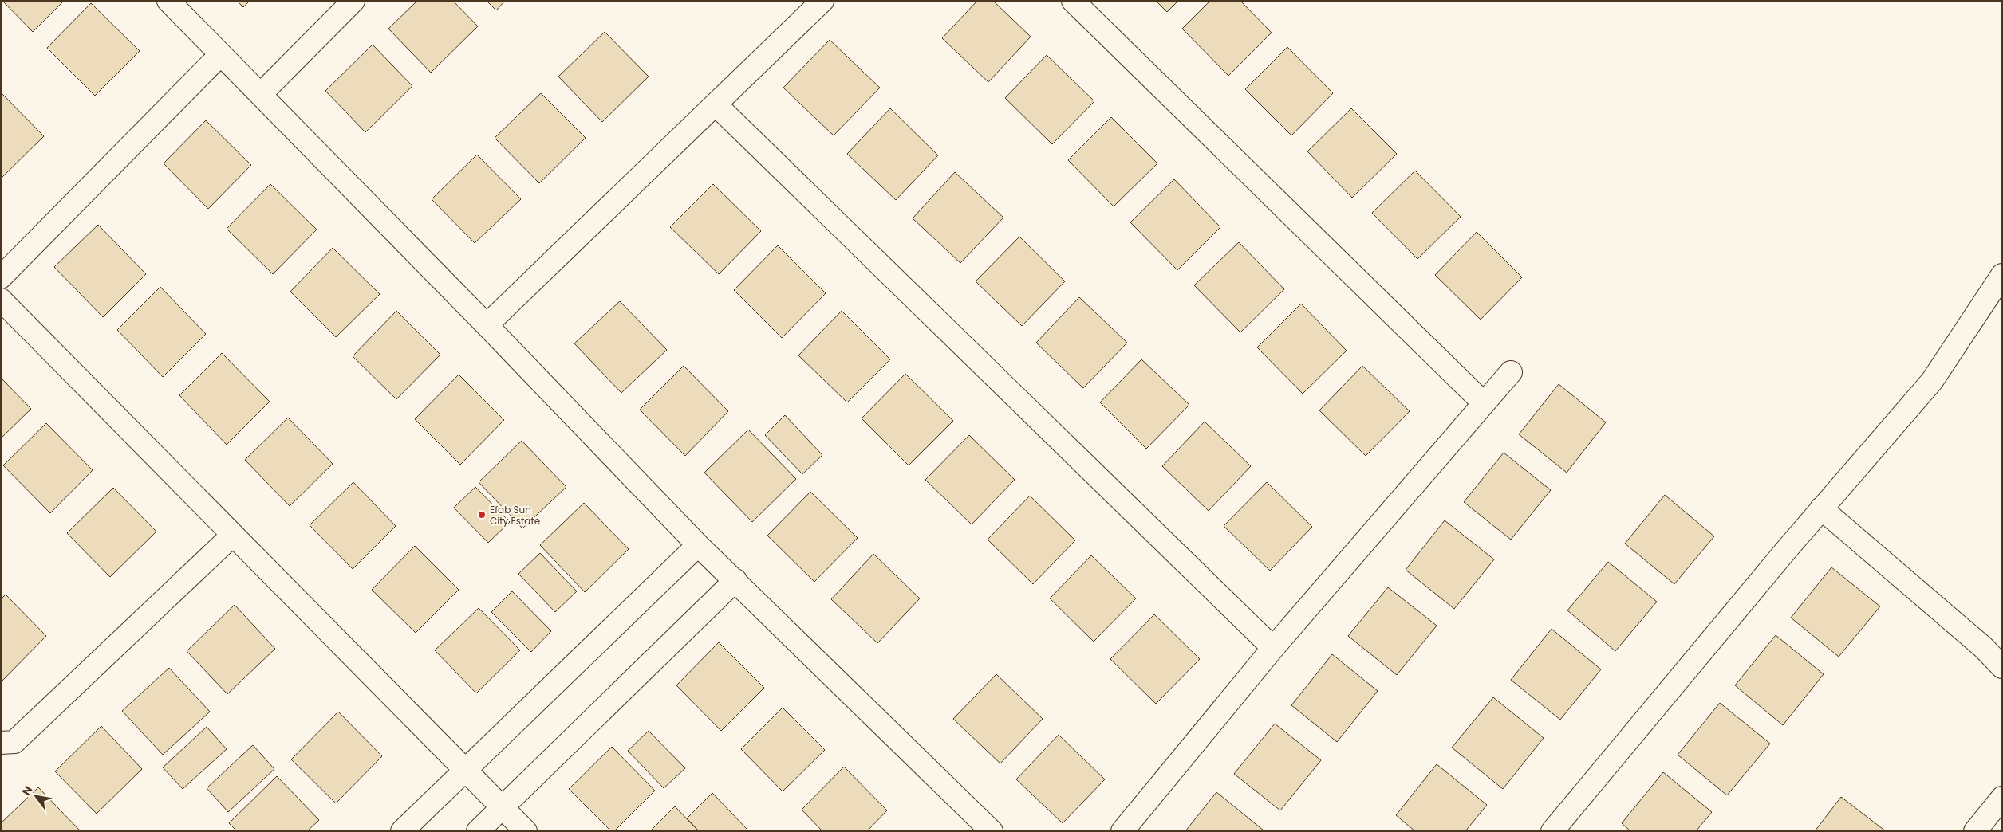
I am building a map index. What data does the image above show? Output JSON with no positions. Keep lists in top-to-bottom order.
{
  "places": ["Efab Sun City Estate"],
  "north": "top left"
}
